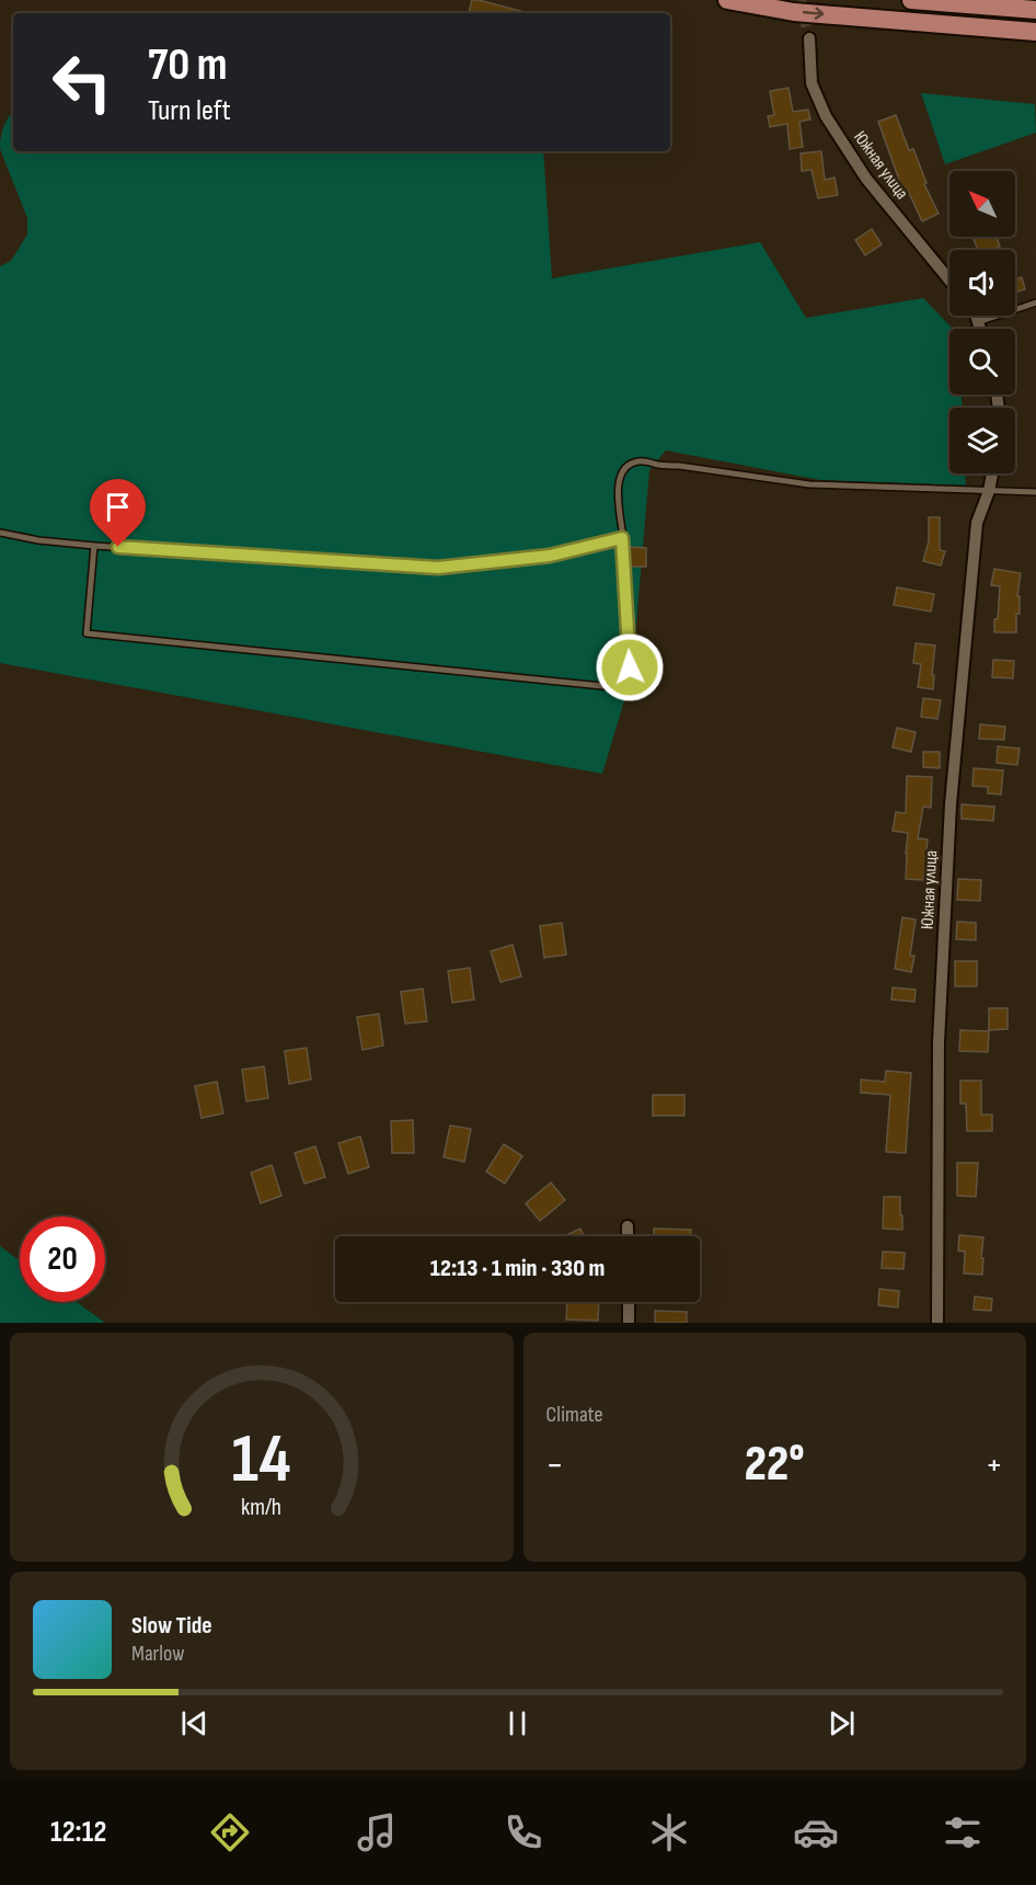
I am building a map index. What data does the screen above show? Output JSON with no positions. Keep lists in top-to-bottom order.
{
  "streets": {
    "street": ["Южная улица"]
  },
  "north": "top left",
  "page": {
    "turn": ["70 m", "Turn left"],
    "limit": "20",
    "trip": "12:13 · 1 min · 330 m",
    "tile": "Climate",
    "heat": ["−", "22°", "+"],
    "song": ["Slow Tide", "Marlow"],
    "tabs": "12:12",
    "gauge": ["14", "km/h"]
  }
}
